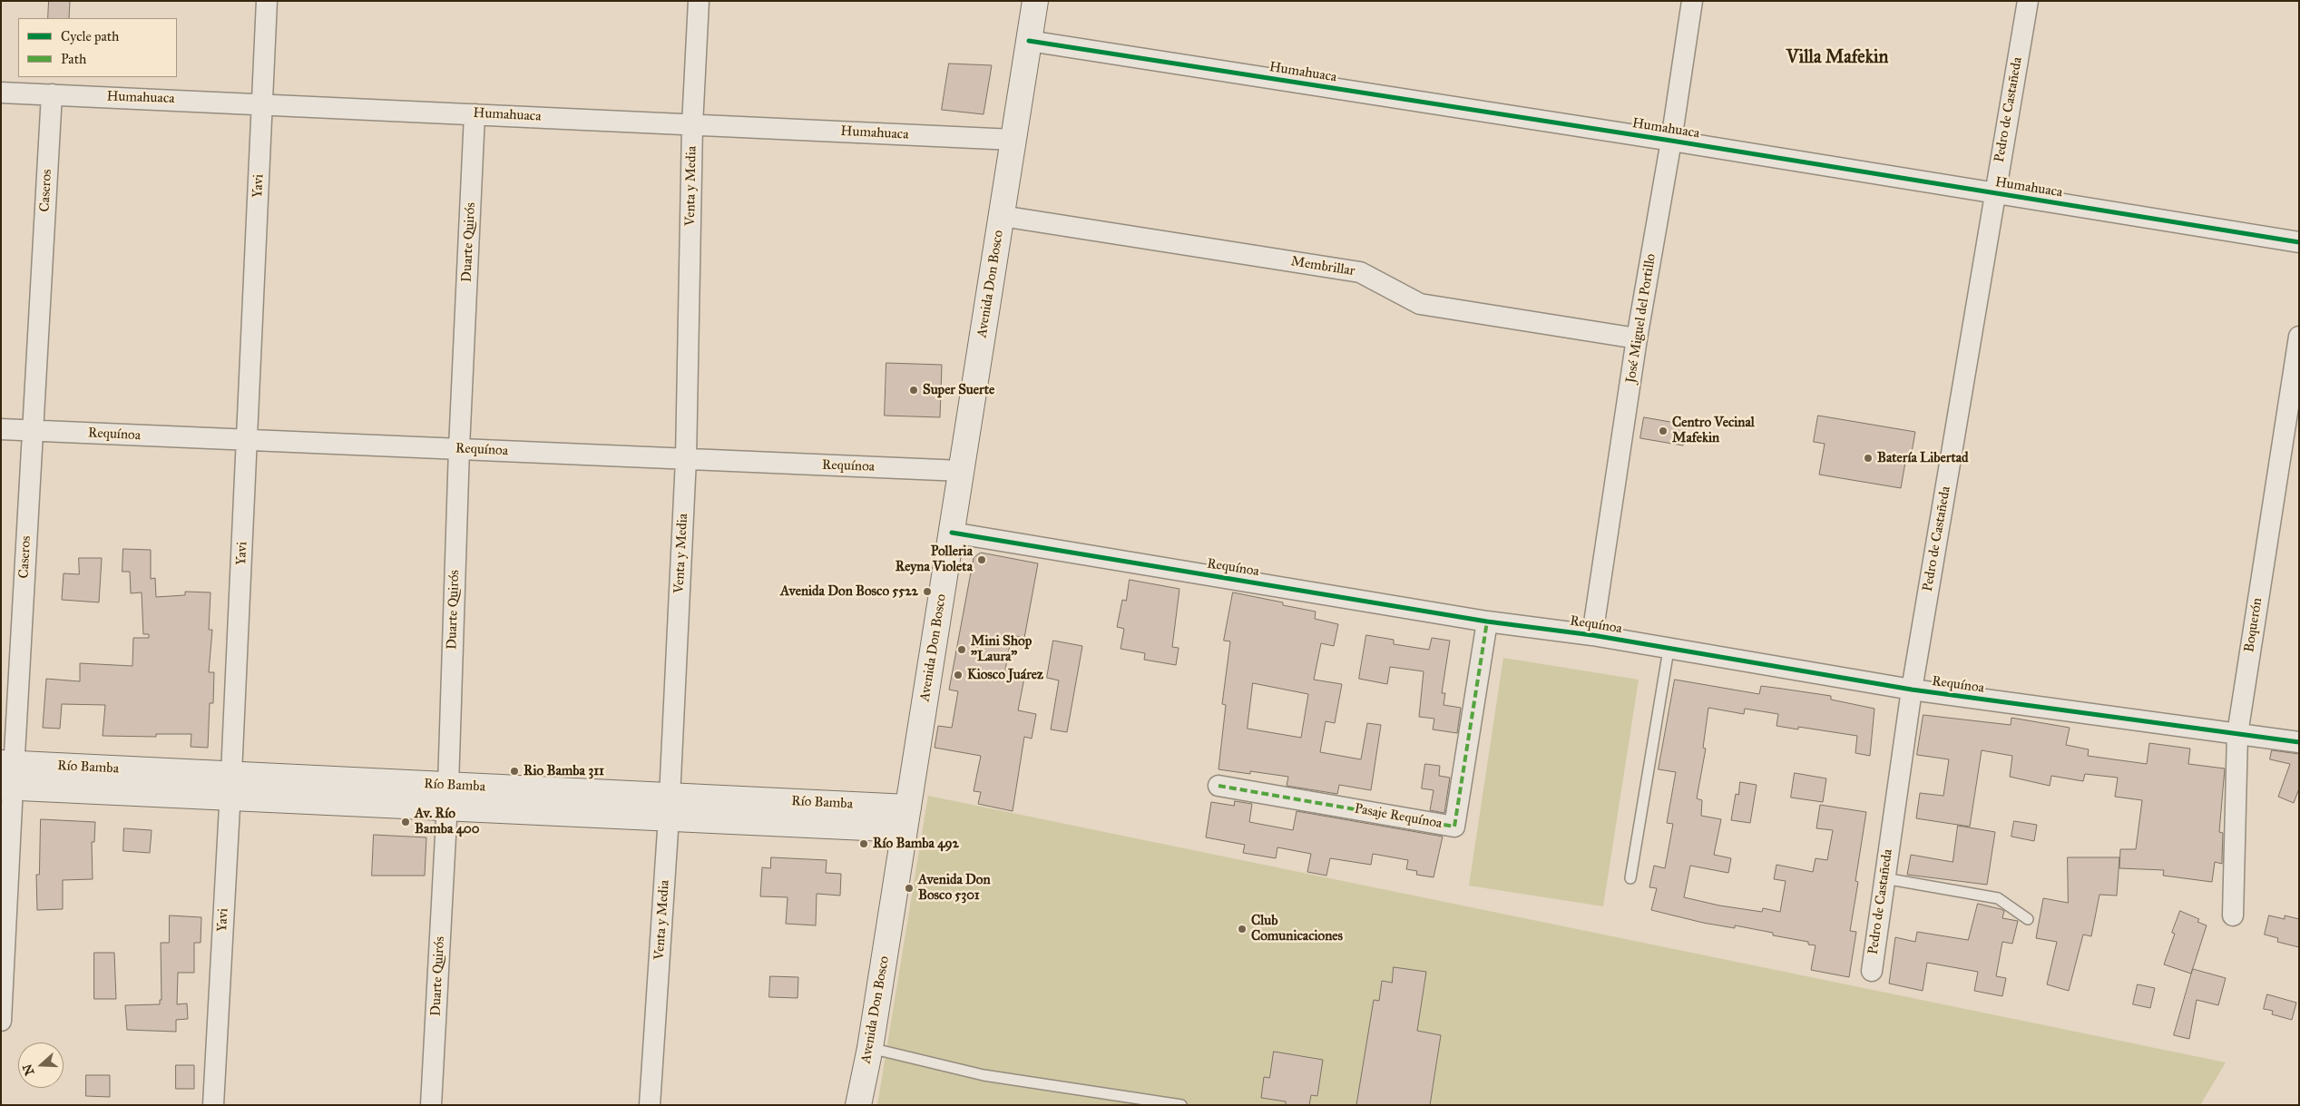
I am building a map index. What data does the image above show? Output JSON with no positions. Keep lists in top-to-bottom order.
{
  "streets": {
    "main road": ["Avenida Don Bosco", "Río Bamba"],
    "street": [
      "Humahuaca",
      "Pedro de Castañeda",
      "Yavi",
      "Venta y Media",
      "Caseros",
      "Duarte Quirós",
      "Membrillar",
      "José Miguel del Portillo",
      "Requínoa",
      "Boquerón",
      "Pasaje Requínoa"
    ]
  },
  "crossings": [
    ["Humahuaca", "Pedro de Castañeda"],
    ["Humahuaca", "Yavi"],
    ["Humahuaca", "Venta y Media"],
    ["Humahuaca", "Caseros"],
    ["Humahuaca", "Duarte Quirós"],
    ["Humahuaca", "Avenida Don Bosco"],
    ["Humahuaca", "José Miguel del Portillo"],
    ["Pedro de Castañeda", "Requínoa"],
    ["Yavi", "Requínoa"],
    ["Yavi", "Río Bamba"],
    ["Venta y Media", "Requínoa"],
    ["Venta y Media", "Río Bamba"],
    ["Caseros", "Requínoa"],
    ["Caseros", "Río Bamba"],
    ["Duarte Quirós", "Requínoa"],
    ["Duarte Quirós", "Río Bamba"],
    ["Membrillar", "Avenida Don Bosco"],
    ["Membrillar", "José Miguel del Portillo"],
    ["Avenida Don Bosco", "Requínoa"],
    ["Avenida Don Bosco", "Río Bamba"],
    ["José Miguel del Portillo", "Requínoa"],
    ["Requínoa", "Boquerón"],
    ["Requínoa", "Pasaje Requínoa"]
  ],
  "districts": ["Villa Mafekin"],
  "places": [
    "Super Suerte",
    "Centro Vecinal Mafekin",
    "Batería Libertad",
    "Polleria Reyna Violeta",
    "Avenida Don Bosco 5522",
    "Mini Shop \"Laura\"",
    "Kiosco Juárez",
    "Rio Bamba 311",
    "Av. Río Bamba 400",
    "Río Bamba 492",
    "Avenida Don Bosco 5301",
    "Club Comunicaciones"
  ],
  "legend": ["Cycle path", "Path"],
  "north": "left"
}
